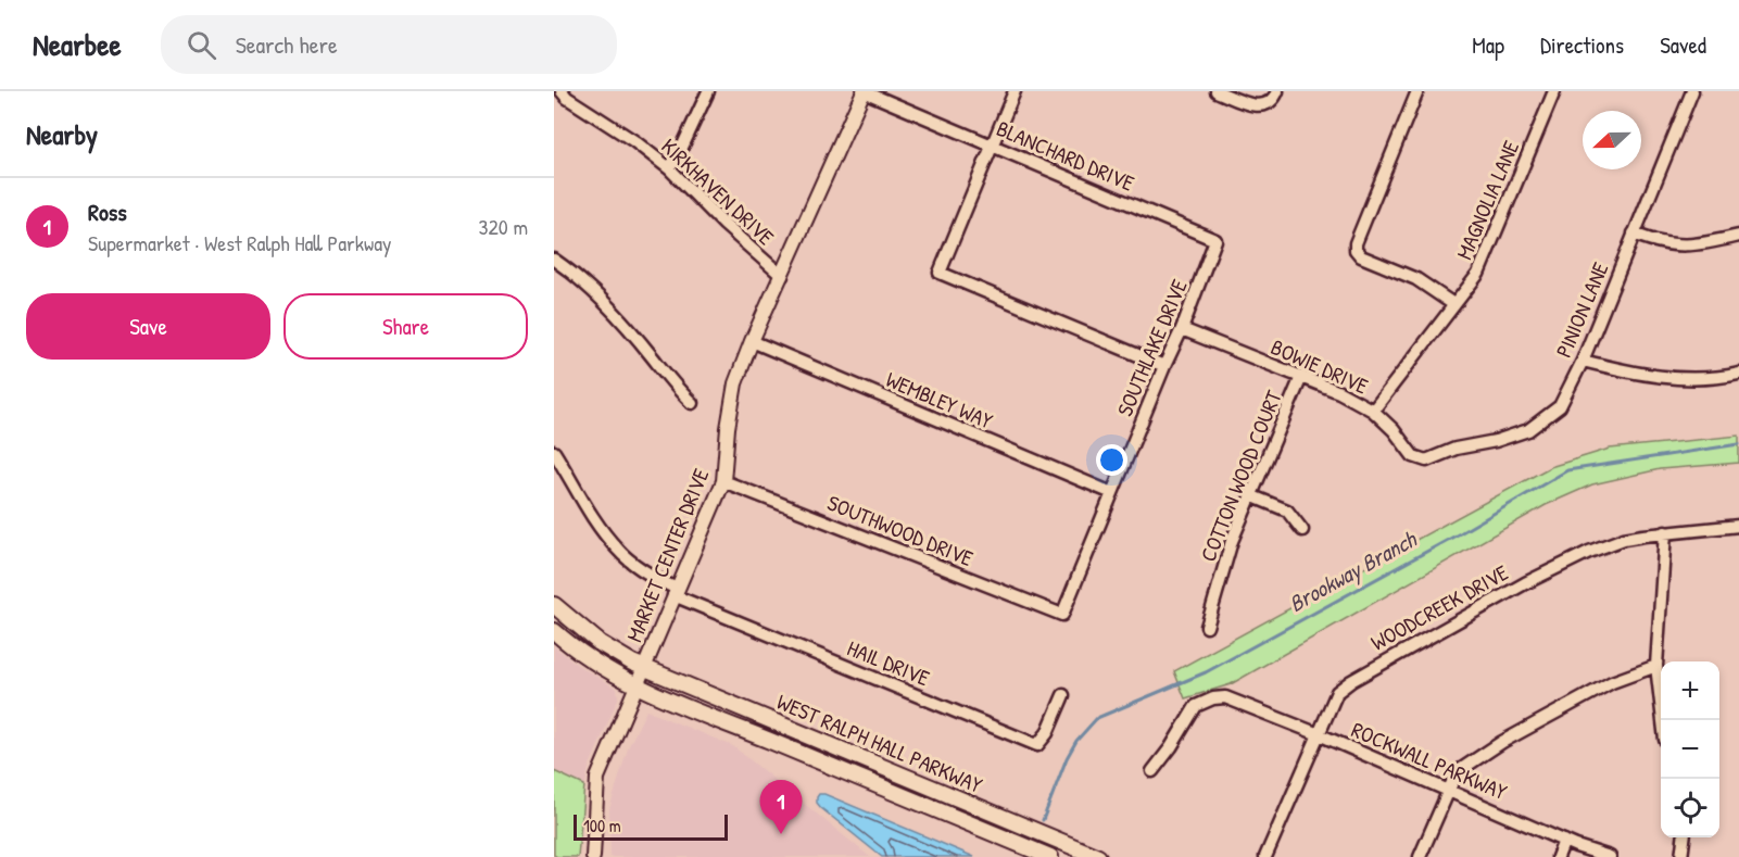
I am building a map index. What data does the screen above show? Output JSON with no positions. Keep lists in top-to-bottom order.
{
  "streets": {
    "main road": ["WEST RALPH HALL PARKWAY"],
    "street": [
      "BLANCHARD DRIVE",
      "KIRKHAVEN DRIVE",
      "MAGNOLIA LANE",
      "PINION LANE",
      "SOUTHLAKE DRIVE",
      "BOWIE DRIVE",
      "WEMBLEY WAY",
      "COTTON WOOD COURT",
      "SOUTHWOOD DRIVE",
      "MARKET CENTER DRIVE",
      "WOODCREEK DRIVE",
      "HAIL DRIVE",
      "ROCKWALL PARKWAY"
    ]
  },
  "crossings": [
    ["BLANCHARD DRIVE", "SOUTHLAKE DRIVE"],
    ["BLANCHARD DRIVE", "MARKET CENTER DRIVE"],
    ["KIRKHAVEN DRIVE", "MARKET CENTER DRIVE"],
    ["MAGNOLIA LANE", "BOWIE DRIVE"],
    ["PINION LANE", "BOWIE DRIVE"],
    ["SOUTHLAKE DRIVE", "BOWIE DRIVE"],
    ["SOUTHLAKE DRIVE", "WEMBLEY WAY"],
    ["SOUTHLAKE DRIVE", "SOUTHWOOD DRIVE"],
    ["BOWIE DRIVE", "COTTON WOOD COURT"],
    ["WEMBLEY WAY", "MARKET CENTER DRIVE"],
    ["SOUTHWOOD DRIVE", "MARKET CENTER DRIVE"],
    ["MARKET CENTER DRIVE", "HAIL DRIVE"],
    ["MARKET CENTER DRIVE", "WEST RALPH HALL PARKWAY"],
    ["WOODCREEK DRIVE", "ROCKWALL PARKWAY"]
  ],
  "water": ["Brookway Branch"],
  "scale_bar": "100 m",
  "north": "left",
  "page": {
    "header": "Nearbee",
    "search": "Search here",
    "nav": ["Map", "Directions", "Saved"],
    "heading": "Nearby",
    "list": [
      {
        "mark": "1",
        "name": "Ross",
        "note": "Supermarket · West Ralph Hall Parkway",
        "value": "320 m"
      }
    ],
    "buttons": ["Save", "Share"],
    "map_buttons": ["+", "−"],
    "pins": "1",
    "scale": "100 m"
  }
}
